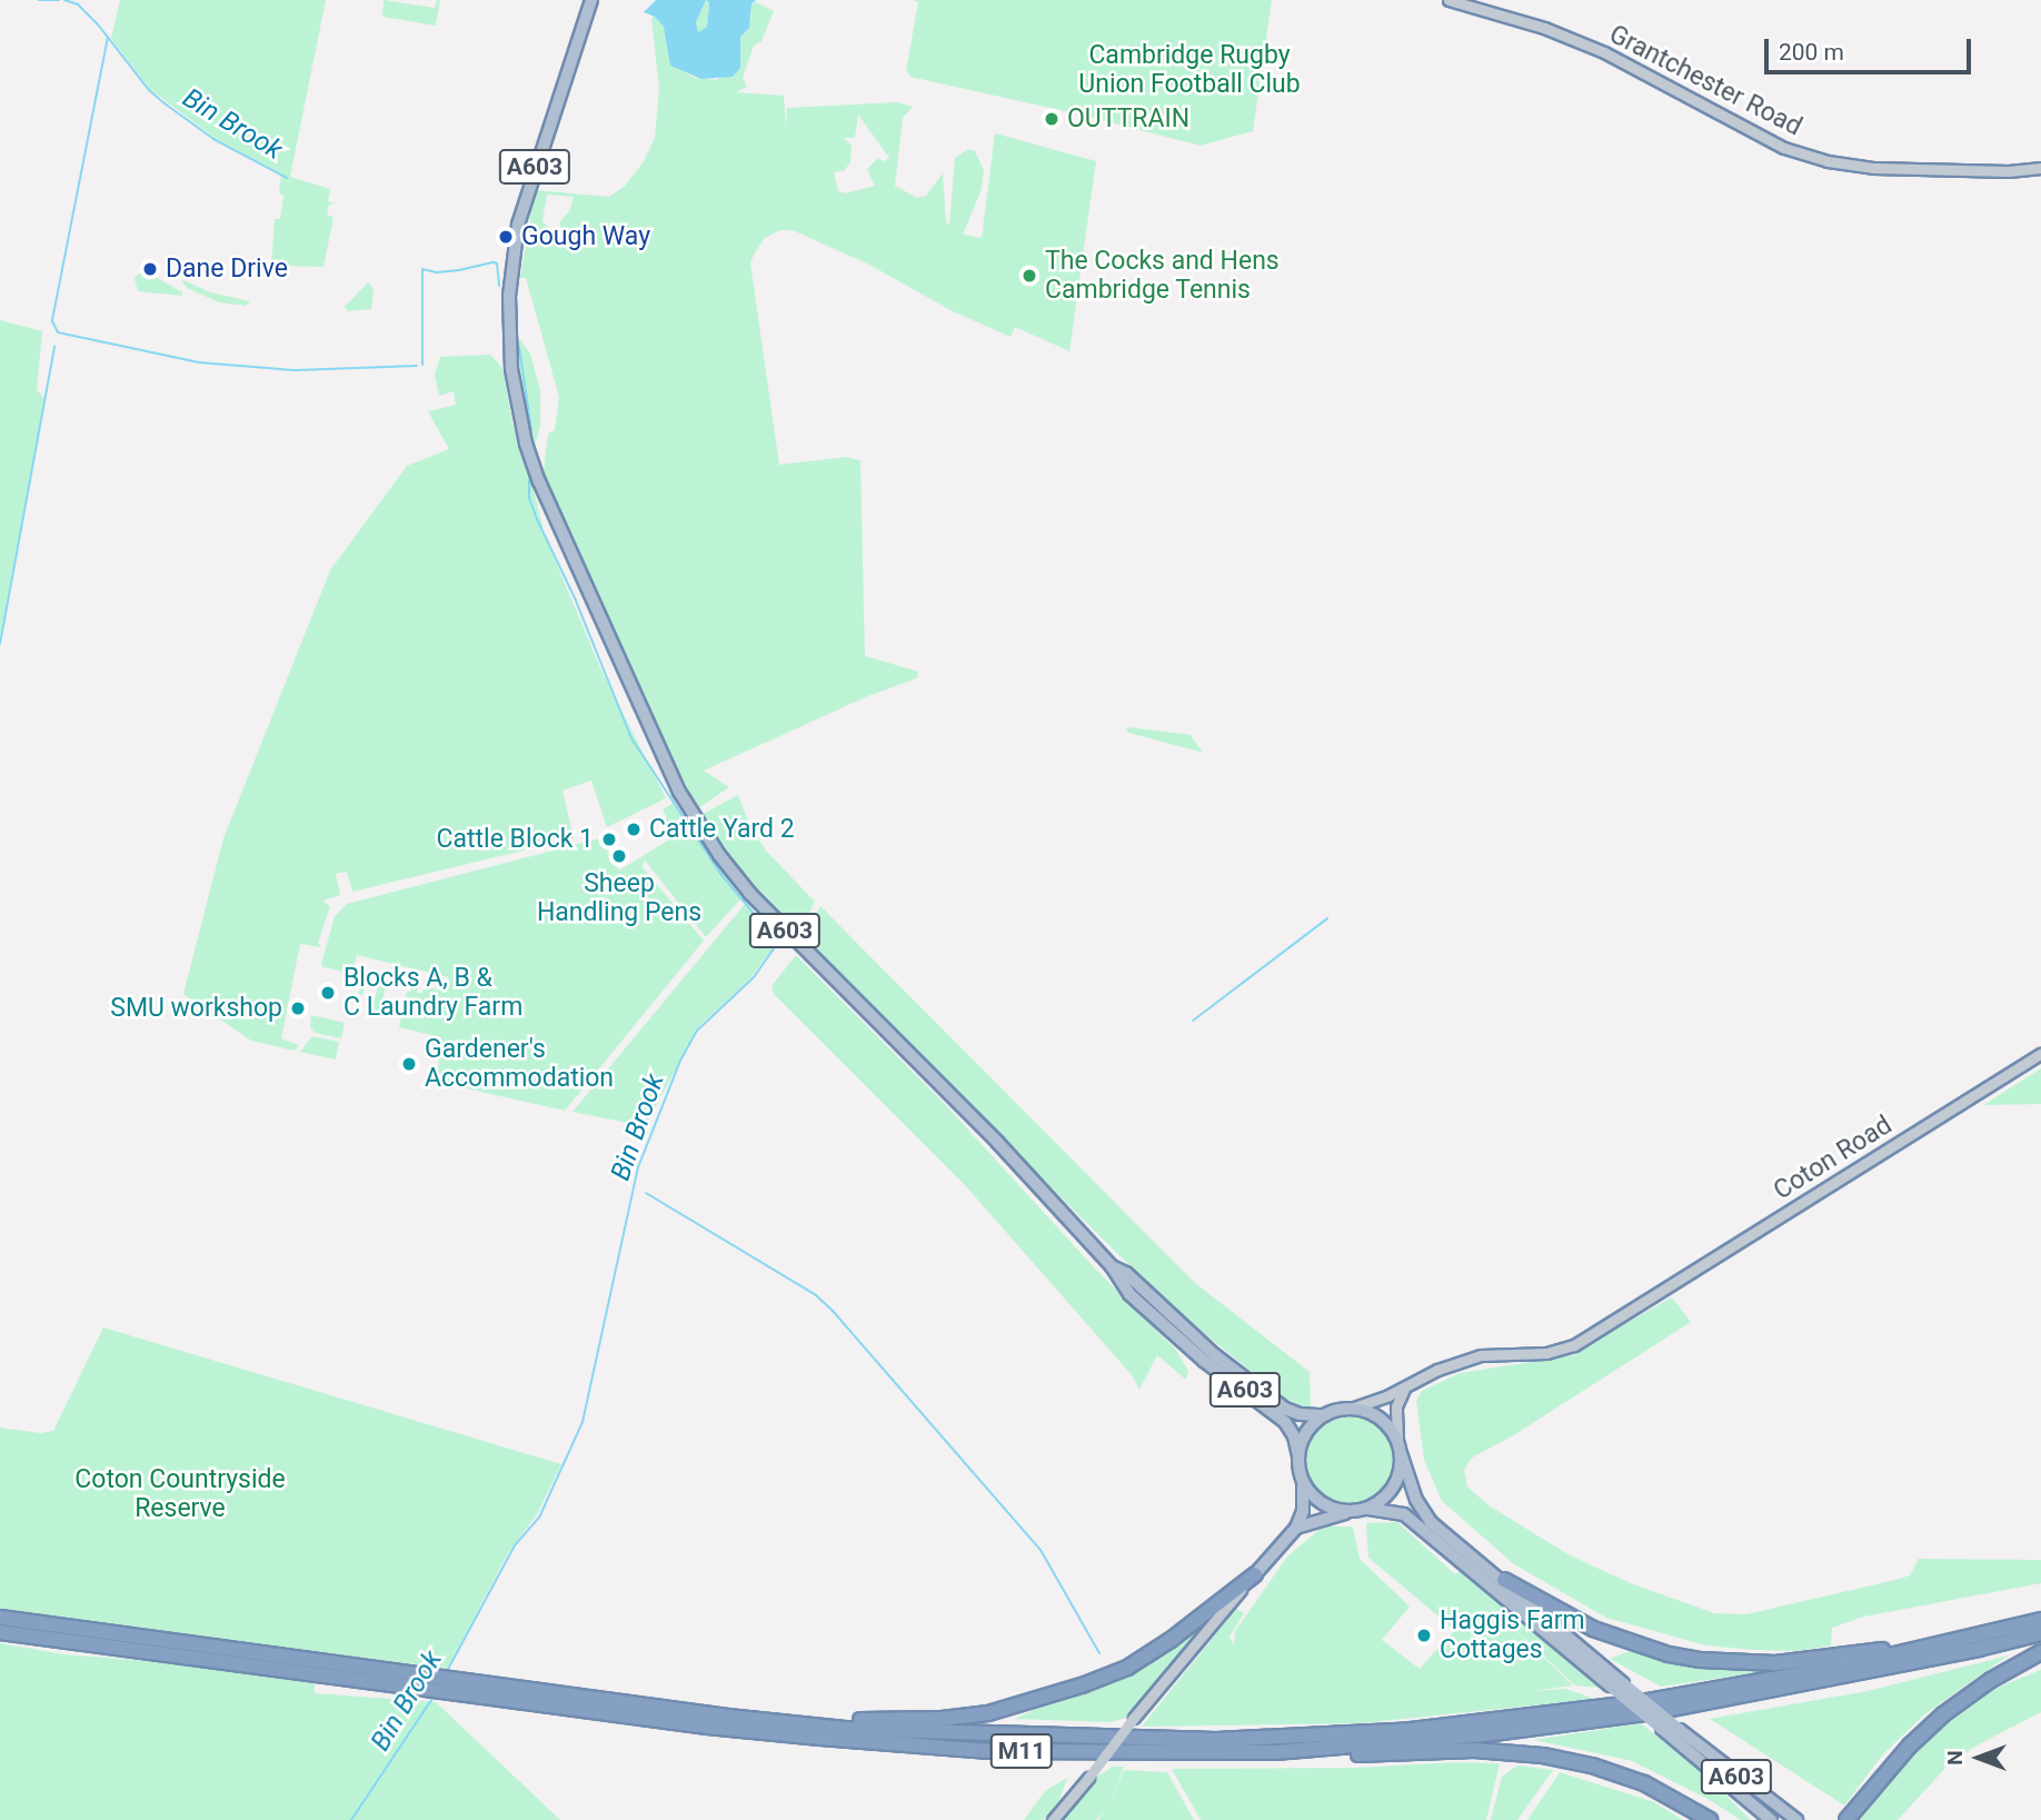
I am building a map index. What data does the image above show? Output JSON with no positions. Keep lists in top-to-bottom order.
{
  "streets": {
    "highway": ["M11"],
    "main road": ["A603"],
    "street": ["Grantchester Road", "Coton Road"]
  },
  "crossings": [
    ["A603", "Coton Road"]
  ],
  "water": ["Bin Brook"],
  "parks": ["Cambridge Rugby Union Football Club", "Coton Countryside Reserve"],
  "places": [
    "OUTTRAIN",
    "Gough Way",
    "Dane Drive",
    "The Cocks and Hens Cambridge Tennis",
    "Cattle Yard 2",
    "Cattle Block 1",
    "Sheep Handling Pens",
    "Blocks A, B & C Laundry Farm",
    "SMU workshop",
    "Gardener's Accommodation",
    "Haggis Farm Cottages"
  ],
  "scale_bar": "200 m",
  "north": "left"
}
